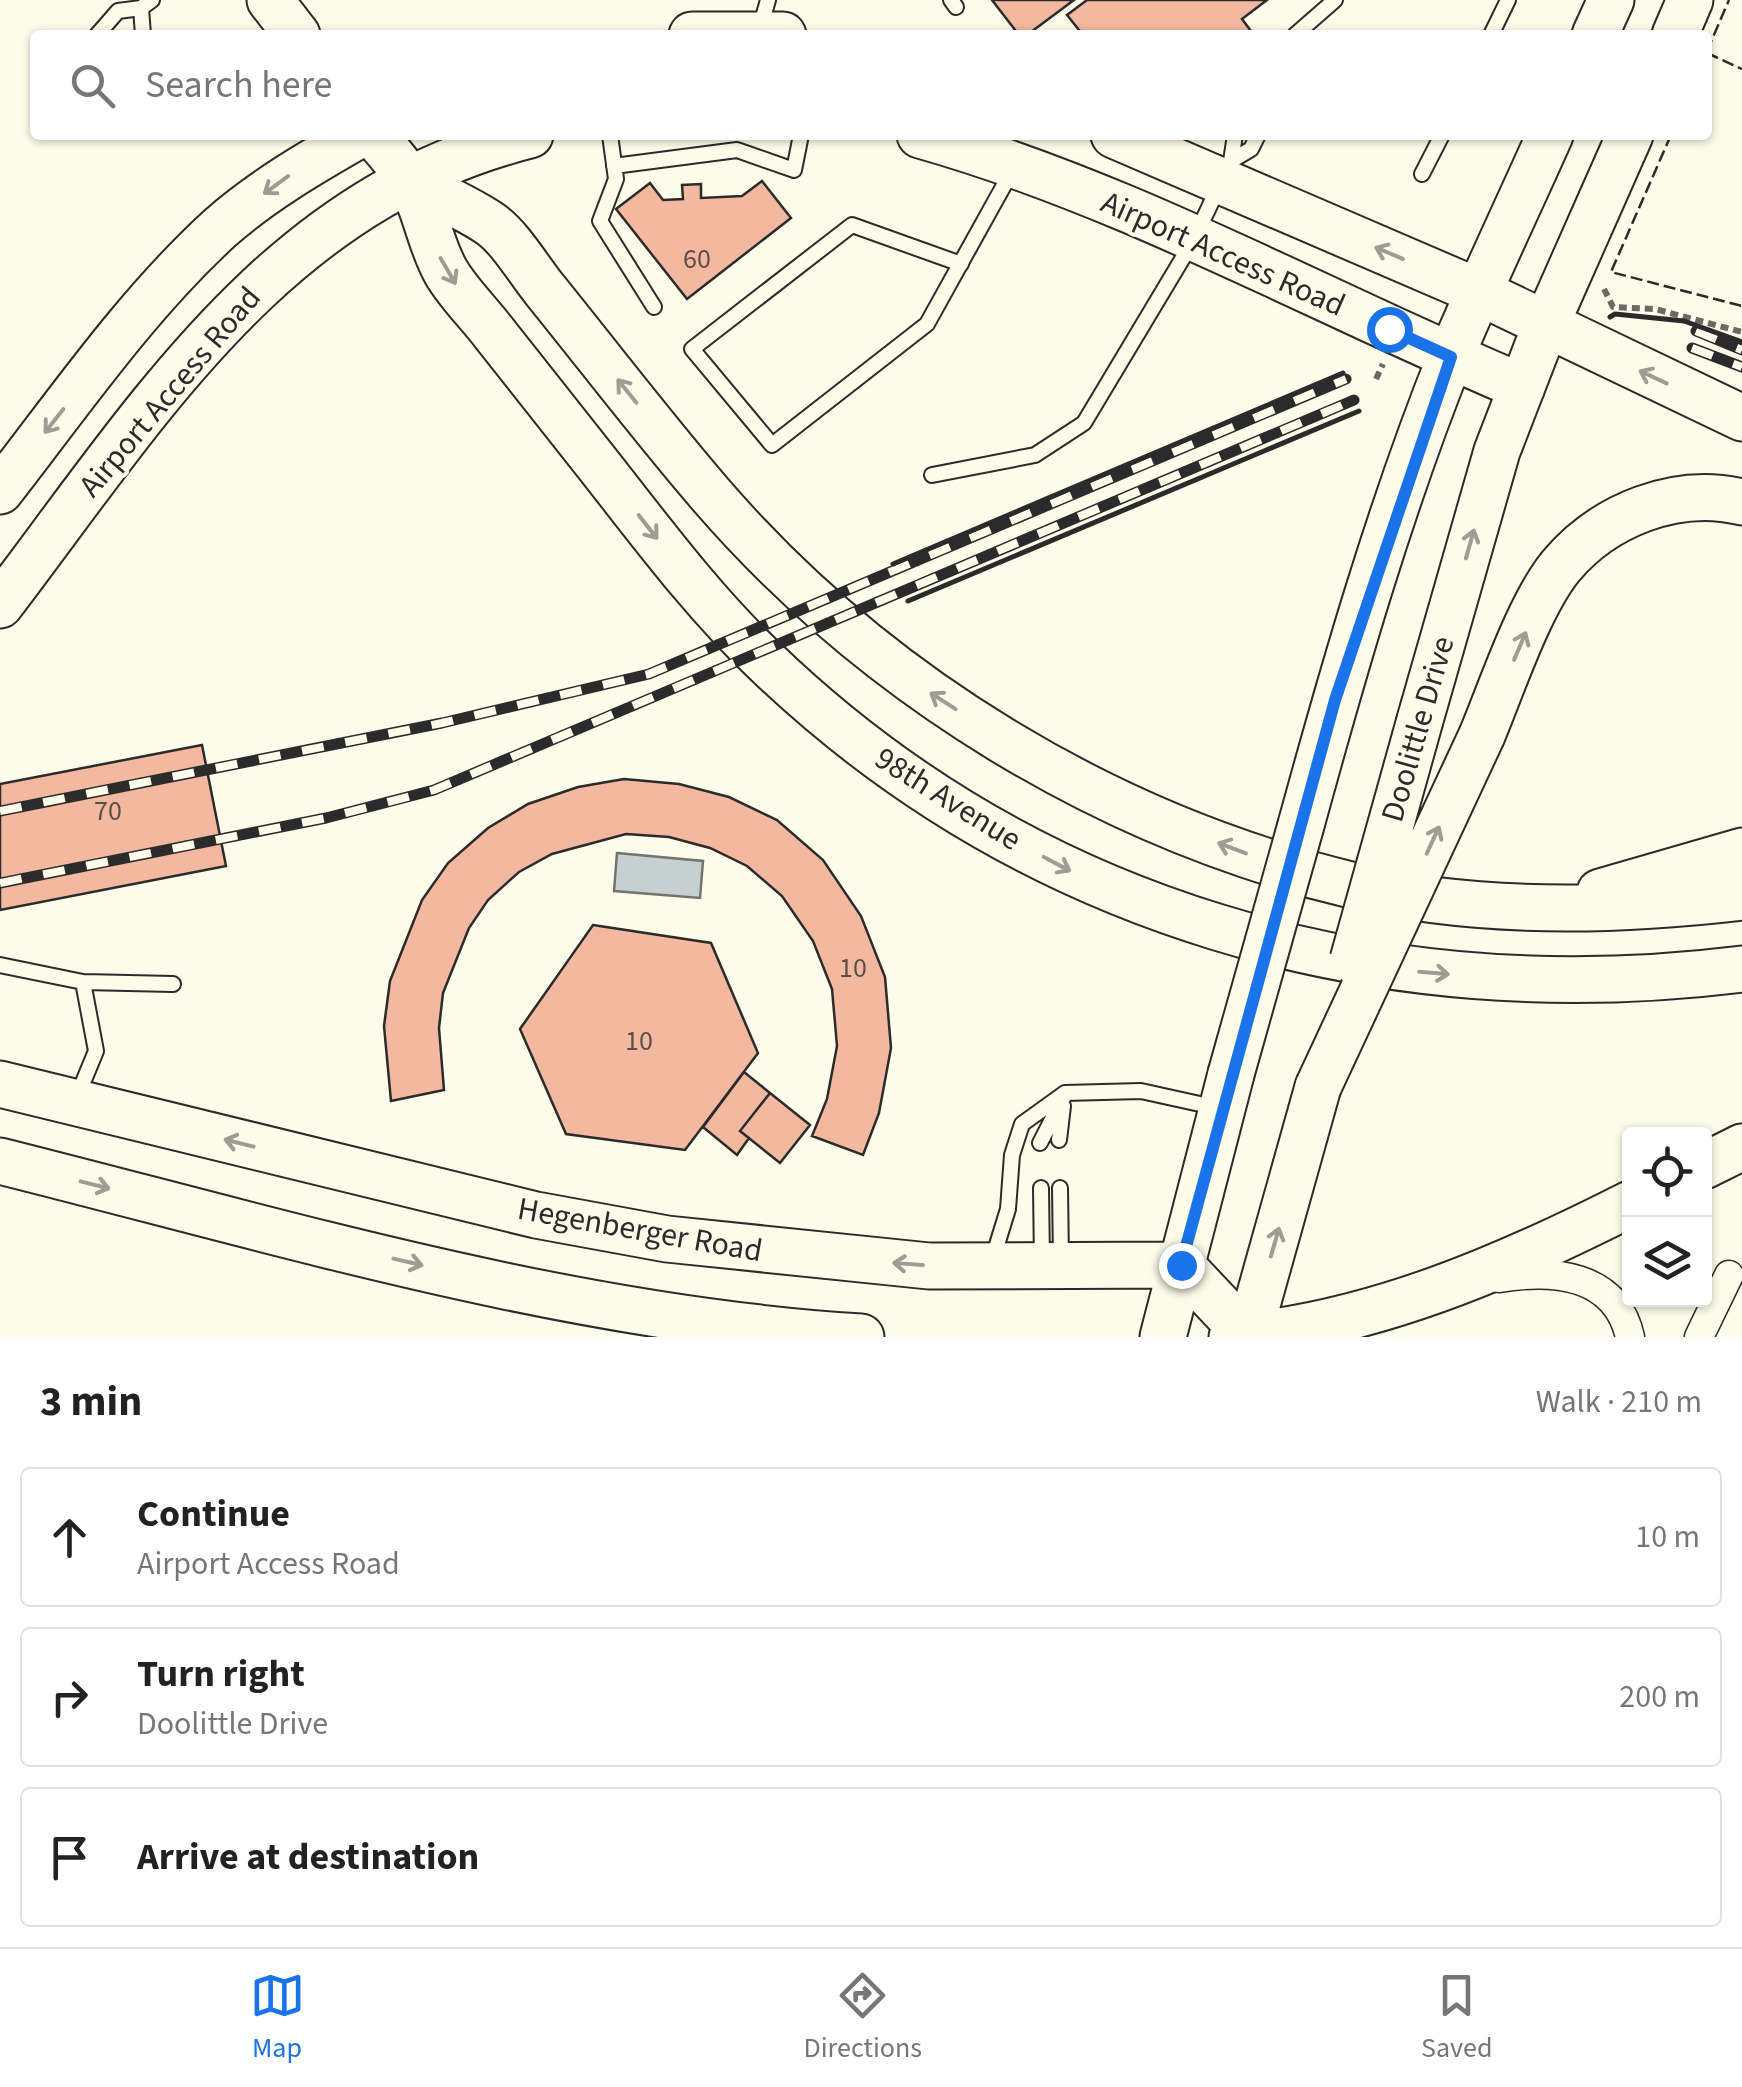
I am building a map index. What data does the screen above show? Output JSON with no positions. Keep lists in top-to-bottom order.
{
  "streets": {
    "main road": [
      "Airport Access Road",
      "Doolittle Drive",
      "98th Avenue",
      "Hegenberger Road"
    ]
  },
  "crossings": [
    ["Airport Access Road", "Doolittle Drive"],
    ["Airport Access Road", "98th Avenue"]
  ],
  "house_numbers": [
    "60",
    "70",
    "10",
    "10"
  ],
  "page": {
    "search": "Search here",
    "heading": ["3 min", "Walk · 210 m"],
    "list": [
      ["Continue", "Airport Access Road", "10 m"],
      ["Turn right", "Doolittle Drive", "200 m"],
      "Arrive at destination"
    ],
    "nav": ["Map", "Directions", "Saved"]
  }
}
